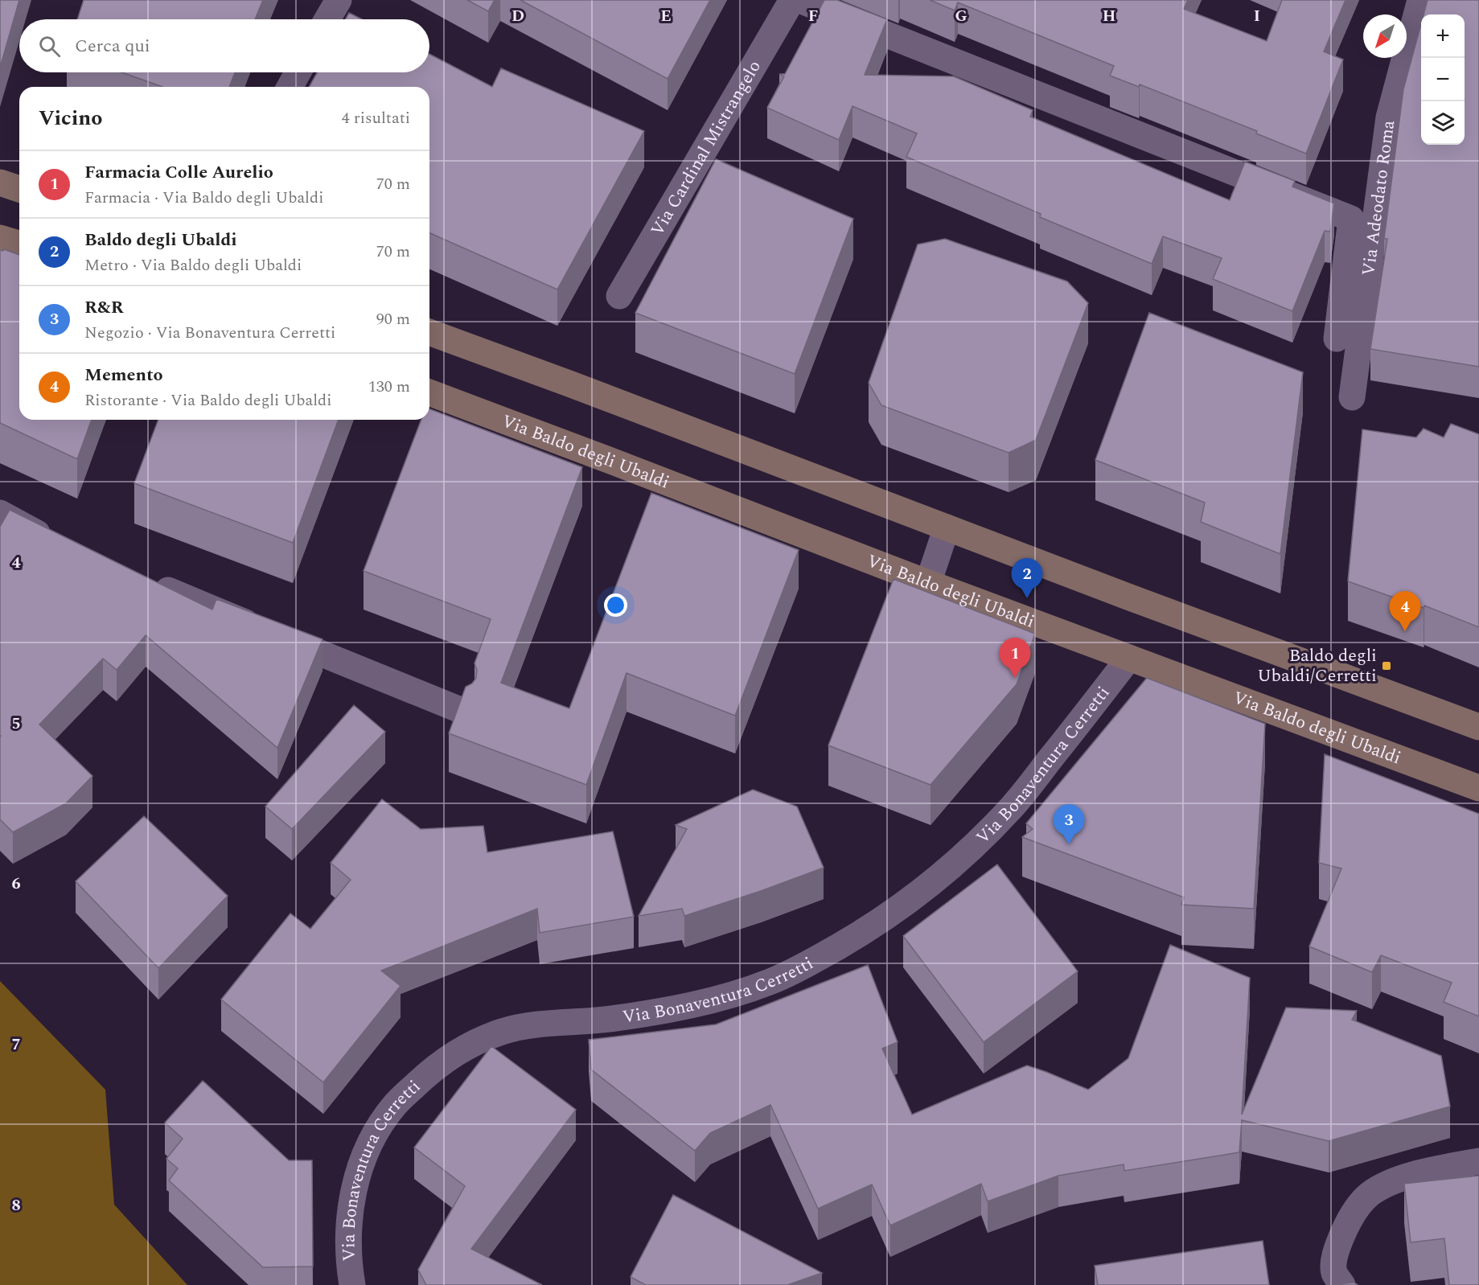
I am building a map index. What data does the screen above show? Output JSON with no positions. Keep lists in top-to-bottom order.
{
  "streets": {
    "main road": ["Via Baldo degli Ubaldi"],
    "street": ["Via Cardinal Mistrangelo", "Via Adeodato Roma", "Via Bonaventura Cerretti"]
  },
  "crossings": [
    ["Via Baldo degli Ubaldi", "Via Bonaventura Cerretti"]
  ],
  "places": {
    "transit": ["Baldo degli Ubaldi/Cerretti"]
  },
  "north": "bottom left",
  "page": {
    "map_buttons": ["+", "−"],
    "search": "Cerca qui",
    "heading": ["Vicino", "4 risultati"],
    "list": [
      {
        "mark": "1",
        "name": "Farmacia Colle Aurelio",
        "note": "Farmacia · Via Baldo degli Ubaldi",
        "value": "70 m"
      },
      {
        "mark": "2",
        "name": "Baldo degli Ubaldi",
        "note": "Metro · Via Baldo degli Ubaldi",
        "value": "70 m"
      },
      {
        "mark": "3",
        "name": "R&R",
        "note": "Negozio · Via Bonaventura Cerretti",
        "value": "90 m"
      },
      {
        "mark": "4",
        "name": "Memento",
        "note": "Ristorante · Via Baldo degli Ubaldi",
        "value": "130 m"
      }
    ],
    "pins": [
      "2",
      "4",
      "1",
      "3"
    ]
  },
  "grid": {
    "columns": [
      "D",
      "E",
      "F",
      "G",
      "H",
      "I"
    ],
    "rows": [
      "4",
      "5",
      "6",
      "7",
      "8"
    ]
  }
}
